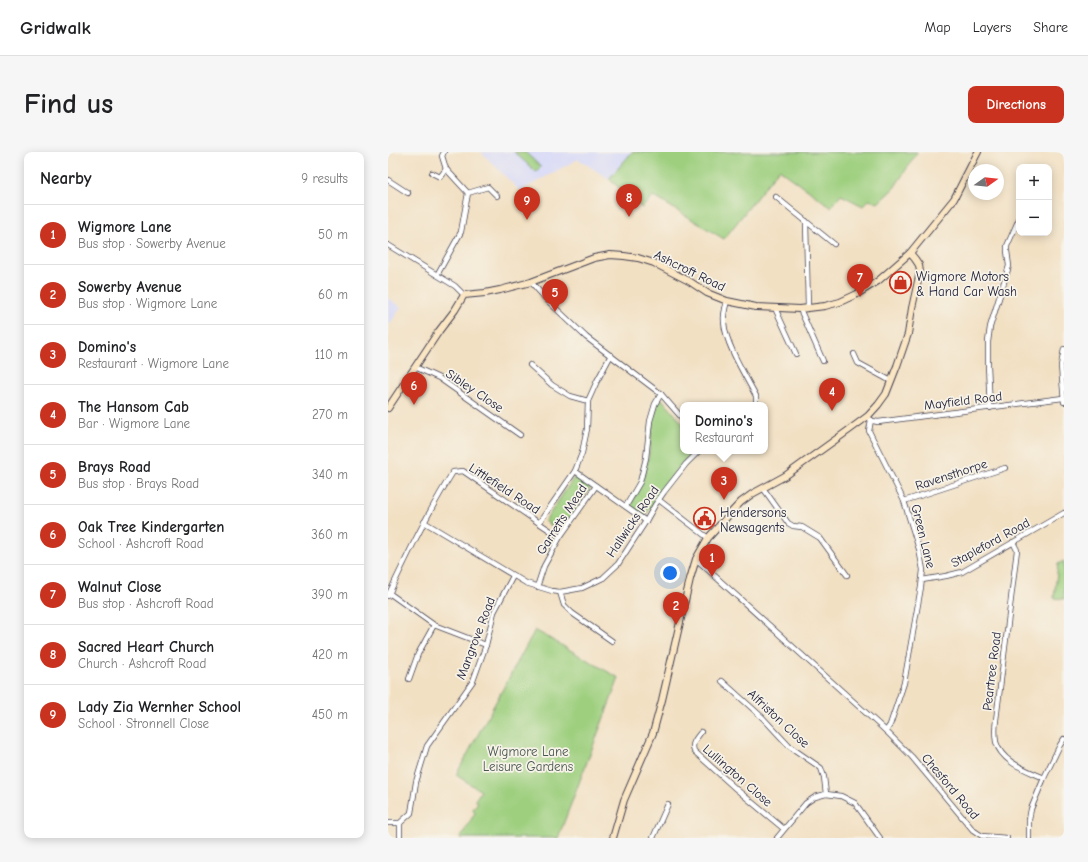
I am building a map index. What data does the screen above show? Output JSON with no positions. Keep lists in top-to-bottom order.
{
  "streets": {
    "street": [
      "Ashcroft Road",
      "Sibley Close",
      "Mayfield Road",
      "Ravensthorpe",
      "Littlefield Road",
      "Garretts Mead",
      "Hallwicks Road",
      "Green Lane",
      "Stapleford Road",
      "Mangrove Road",
      "Peartree Road",
      "Alfriston Close",
      "Lullington Close",
      "Chesford Road"
    ]
  },
  "crossings": [
    ["Mayfield Road", "Green Lane"],
    ["Ravensthorpe", "Green Lane"],
    ["Littlefield Road", "Garretts Mead"],
    ["Littlefield Road", "Hallwicks Road"],
    ["Garretts Mead", "Hallwicks Road"],
    ["Hallwicks Road", "Mangrove Road"],
    ["Green Lane", "Stapleford Road"],
    ["Green Lane", "Chesford Road"],
    ["Stapleford Road", "Peartree Road"]
  ],
  "parks": ["Wigmore Lane Leisure Gardens"],
  "places": {
    "shop": ["Wigmore Motors & Hand Car Wash"],
    "public building": ["Hendersons Newsagents"]
  },
  "north": "right",
  "page": {
    "header": "Gridwalk",
    "nav": ["Map", "Layers", "Share"],
    "buttons": "Directions",
    "title": "Find us",
    "heading": ["Nearby", "9 results"],
    "map_buttons": ["+", "−"],
    "pins": [
      "8",
      "9",
      "7",
      "5",
      "6",
      "4",
      "3",
      "1",
      "2"
    ],
    "list": [
      {
        "mark": "1",
        "name": "Wigmore Lane",
        "note": "Bus stop · Sowerby Avenue",
        "value": "50 m"
      },
      {
        "mark": "2",
        "name": "Sowerby Avenue",
        "note": "Bus stop · Wigmore Lane",
        "value": "60 m"
      },
      {
        "mark": "3",
        "name": "Domino's",
        "note": "Restaurant · Wigmore Lane",
        "value": "110 m"
      },
      {
        "mark": "4",
        "name": "The Hansom Cab",
        "note": "Bar · Wigmore Lane",
        "value": "270 m"
      },
      {
        "mark": "5",
        "name": "Brays Road",
        "note": "Bus stop · Brays Road",
        "value": "340 m"
      },
      {
        "mark": "6",
        "name": "Oak Tree Kindergarten",
        "note": "School · Ashcroft Road",
        "value": "360 m"
      },
      {
        "mark": "7",
        "name": "Walnut Close",
        "note": "Bus stop · Ashcroft Road",
        "value": "390 m"
      },
      {
        "mark": "8",
        "name": "Sacred Heart Church",
        "note": "Church · Ashcroft Road",
        "value": "420 m"
      },
      {
        "mark": "9",
        "name": "Lady Zia Wernher School",
        "note": "School · Stronnell Close",
        "value": "450 m"
      }
    ],
    "popup": ["Domino's", "Restaurant"]
  }
}
